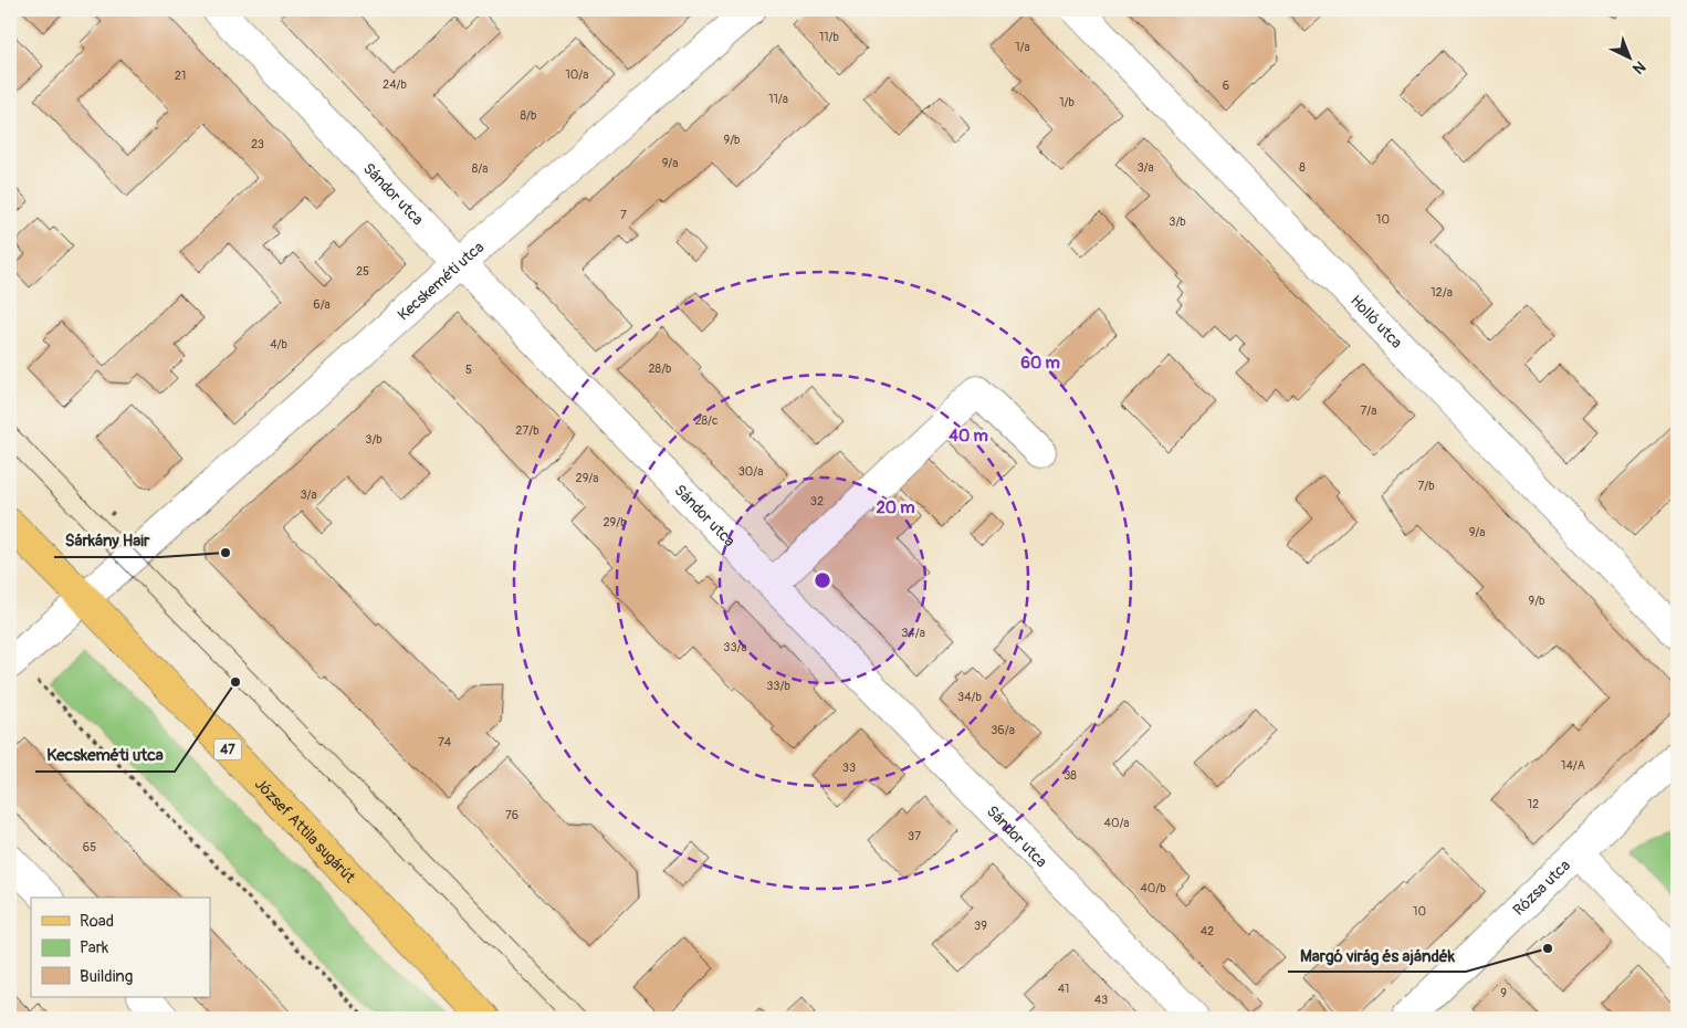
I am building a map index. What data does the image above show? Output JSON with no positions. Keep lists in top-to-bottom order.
{
  "streets": {
    "main road": ["47", "József Attila sugárút"],
    "street": [
      "Sándor utca",
      "Kecskeméti utca",
      "Holló utca",
      "Rózsa utca"
    ]
  },
  "crossings": [
    ["Sándor utca", "Kecskeméti utca"],
    ["Kecskeméti utca", "József Attila sugárút"]
  ],
  "places": ["Sárkány Hair", "Kecskeméti utca", "Margó virág és ajándék"],
  "house_numbers": [
    "11/b",
    "1/a",
    "10/a",
    "21",
    "24/b",
    "6",
    "11/a",
    "1/b",
    "8/b",
    "9/b",
    "23",
    "9/a",
    "3/a",
    "8",
    "8/a",
    "7",
    "10",
    "3/b",
    "25",
    "12/a",
    "6/a",
    "4/b",
    "28/b",
    "5",
    "7/a",
    "28/c",
    "27/b",
    "3/b",
    "30/a",
    "29/a",
    "7/b",
    "3/a",
    "32",
    "29/b",
    "9/a",
    "9/b",
    "34/a",
    "33/a",
    "33/b",
    "34/b",
    "36/a",
    "74",
    "14/A",
    "33",
    "38",
    "12",
    "76",
    "40/a",
    "37",
    "65",
    "40/b",
    "10",
    "39",
    "42",
    "41",
    "9",
    "43"
  ],
  "legend": ["Road", "Park", "Building"],
  "north": "bottom right",
  "rings": ["60 m", "40 m", "20 m"]
}
